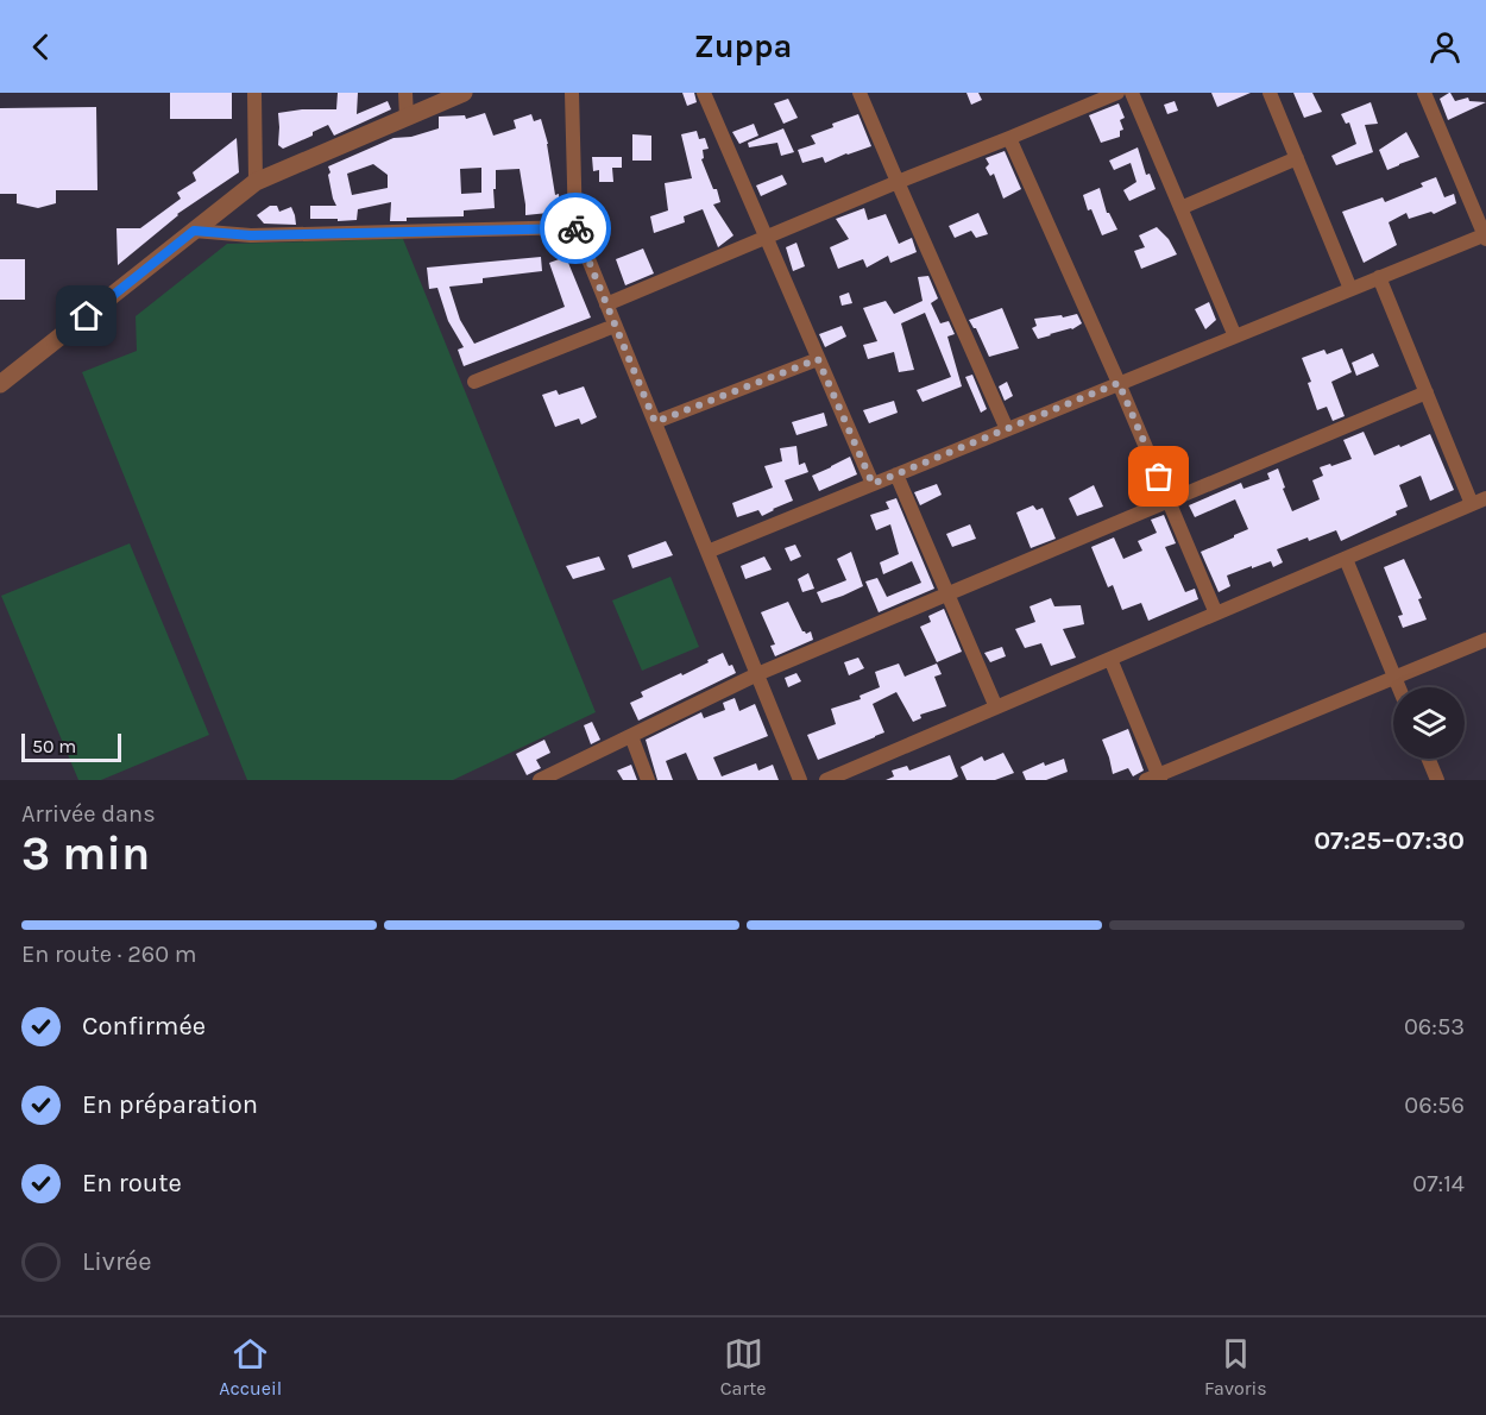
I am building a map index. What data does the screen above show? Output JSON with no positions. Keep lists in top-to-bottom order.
{
  "scale_bar": "50 m",
  "page": {
    "header": "Zuppa",
    "scale": "50 m",
    "heading": ["3 min", "Arrivée dans", "07:25–07:30"],
    "bar": "En route · 260 m",
    "list": [
      ["Confirmée", "06:53"],
      ["En préparation", "06:56"],
      ["En route", "07:14"],
      "Livrée"
    ],
    "tabs": ["Accueil", "Carte", "Favoris"]
  }
}
